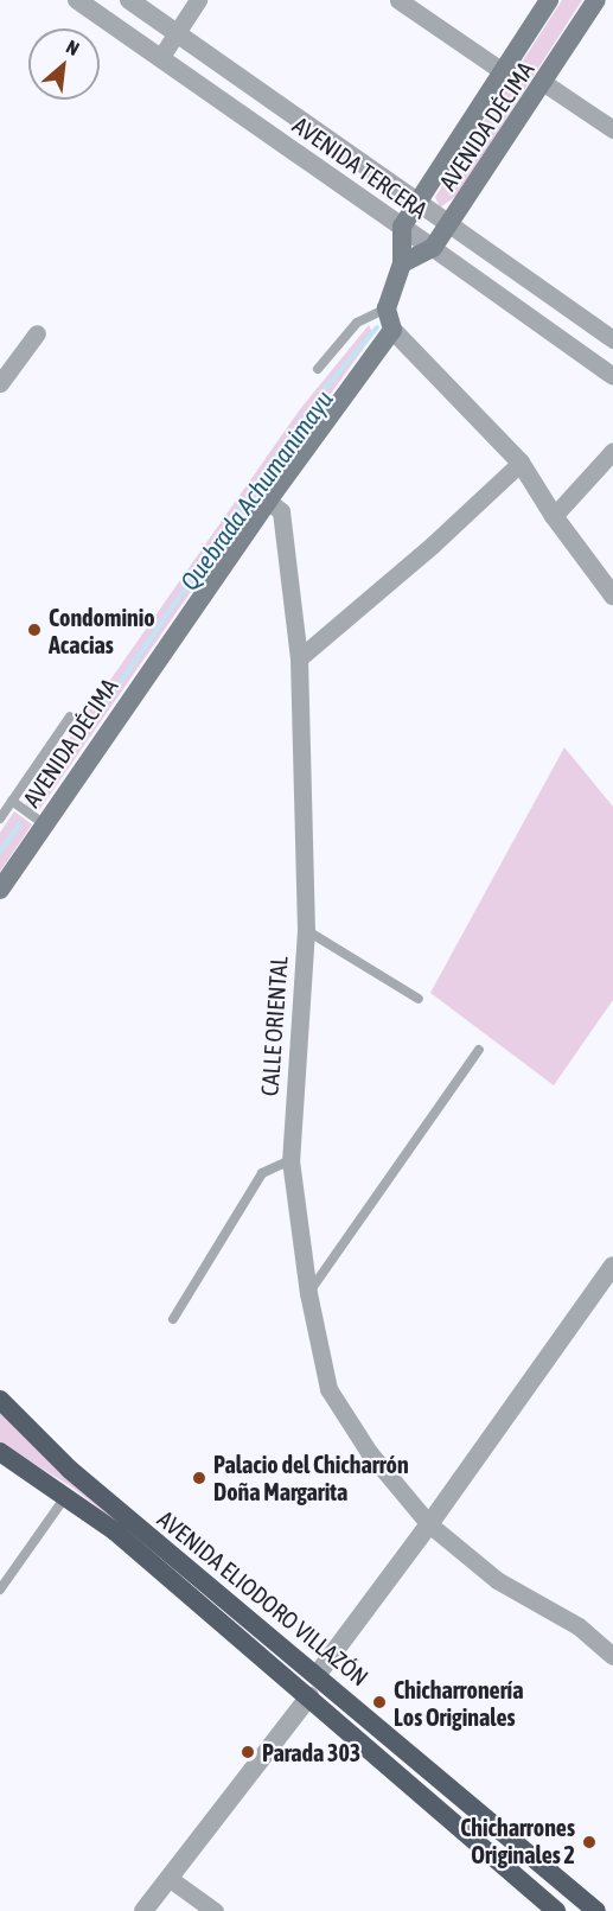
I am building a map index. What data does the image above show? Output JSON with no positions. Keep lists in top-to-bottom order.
{
  "streets": {
    "highway": ["AVENIDA ELIODORO VILLAZÓN"],
    "main road": ["AVENIDA DÉCIMA"],
    "street": ["AVENIDA TERCERA", "CALLE ORIENTAL"]
  },
  "crossings": [
    ["AVENIDA DÉCIMA", "AVENIDA TERCERA"],
    ["AVENIDA DÉCIMA", "CALLE ORIENTAL"]
  ],
  "water": ["Quebrada Achumanimayu"],
  "places": [
    "Condominio Acacias",
    "Palacio del Chicharrón Doña Margarita",
    "Chicharronería Los Originales",
    "Parada 303",
    "Chicharrones Originales 2"
  ],
  "north": "top right"
}
